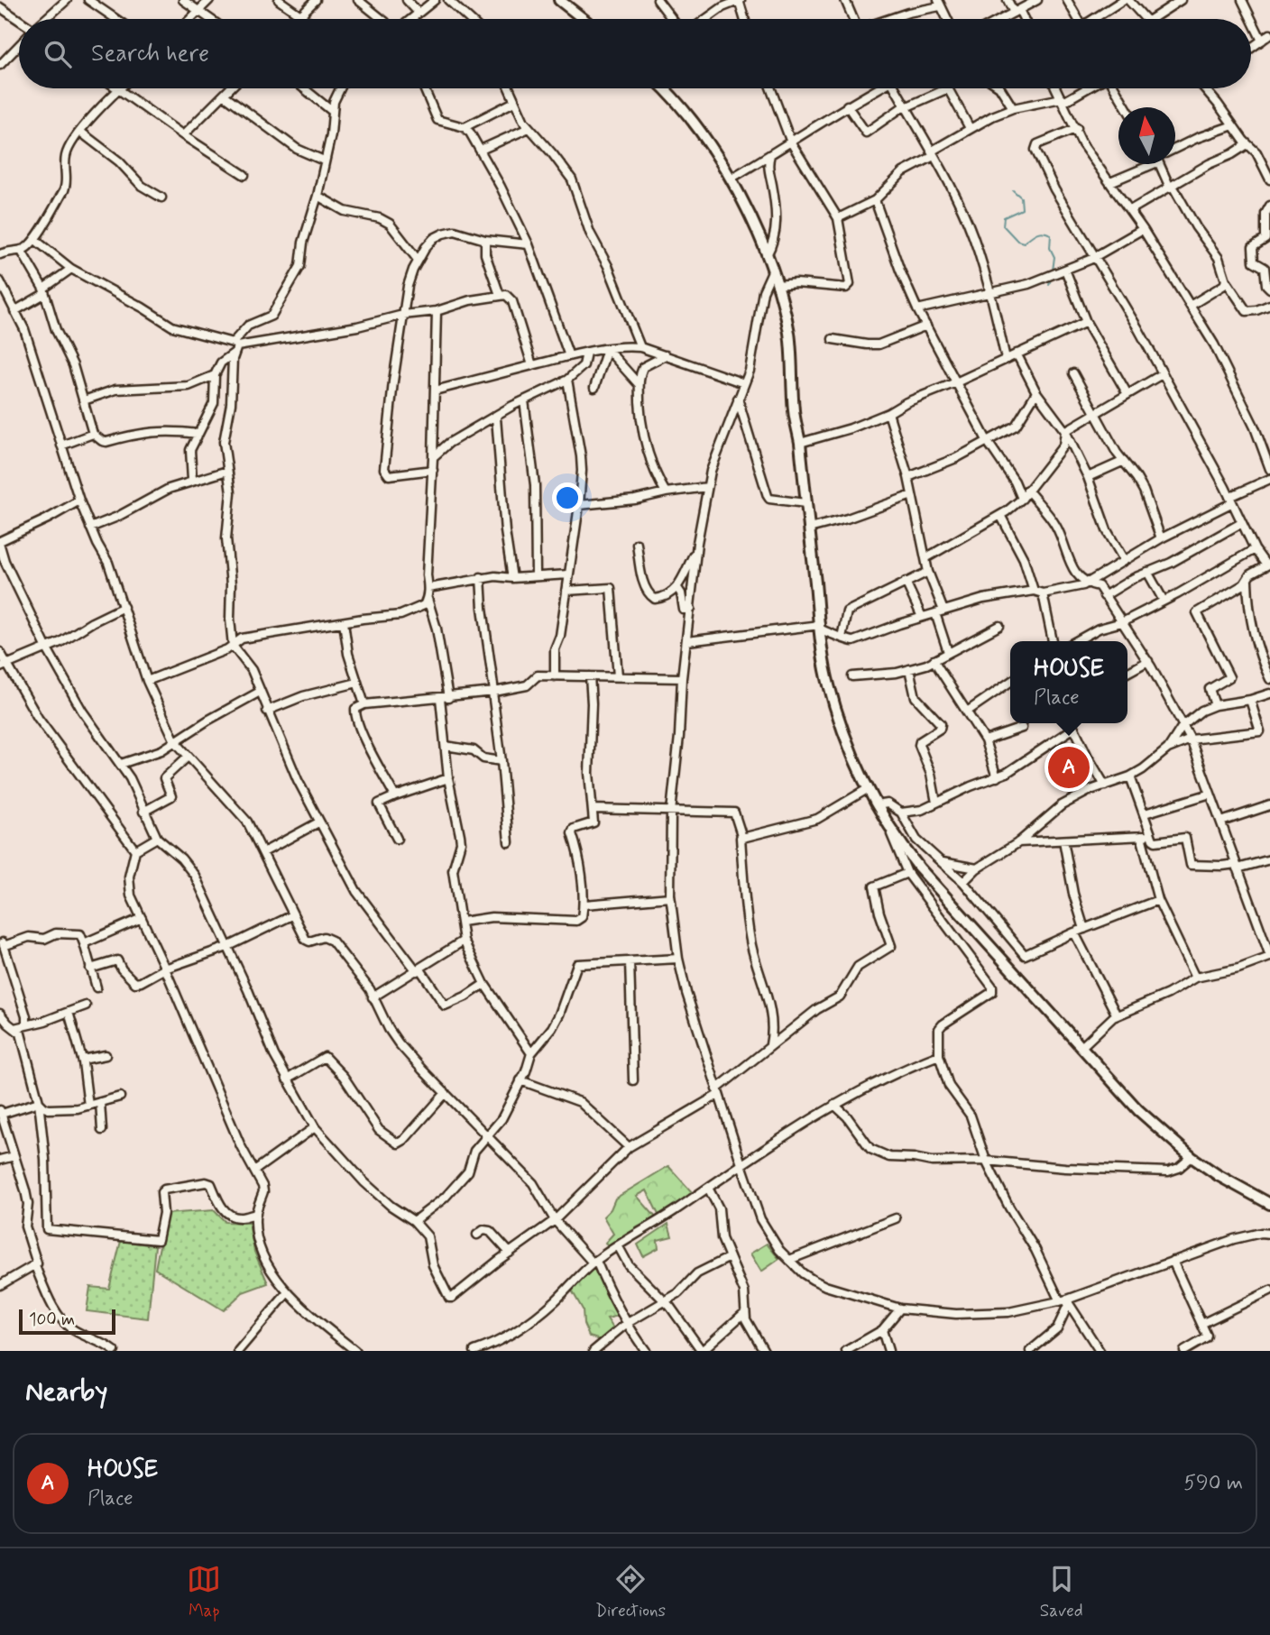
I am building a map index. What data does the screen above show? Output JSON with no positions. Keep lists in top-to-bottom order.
{
  "scale_bar": "100 m",
  "north": "top",
  "page": {
    "search": "Search here",
    "popup": ["HOUSE", "Place"],
    "pins": "A",
    "scale": "100 m",
    "heading": "Nearby",
    "list": [
      {
        "mark": "A",
        "name": "HOUSE",
        "note": "Place",
        "value": "590 m"
      }
    ],
    "nav": ["Map", "Directions", "Saved"]
  }
}
